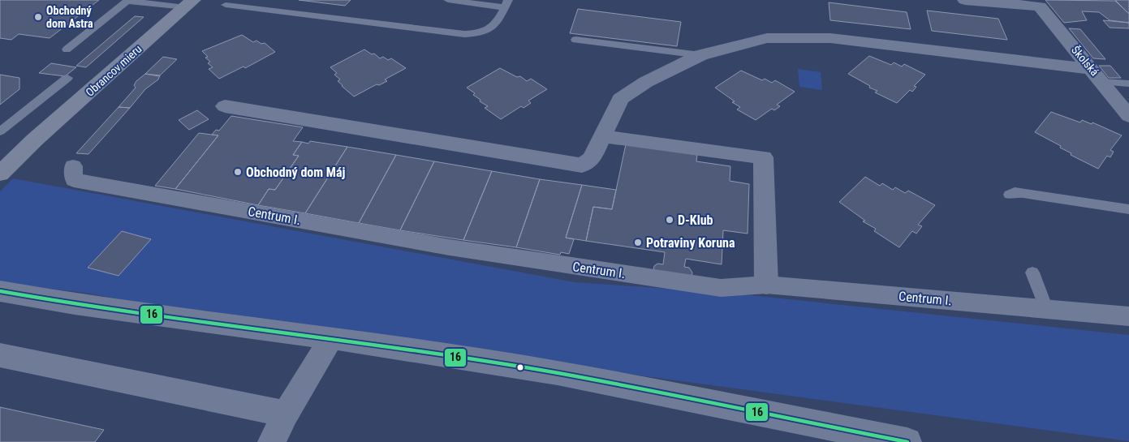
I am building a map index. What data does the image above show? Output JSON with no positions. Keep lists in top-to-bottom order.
{
  "streets": {
    "main road": ["Obrancov mieru"],
    "street": ["Školská", "Centrum I."]
  },
  "places": [
    "Obchodný dom Astra",
    "Obchodný dom Máj",
    "D-Klub",
    "Potraviny Koruna"
  ],
  "lines": ["transit line 16"]
}
